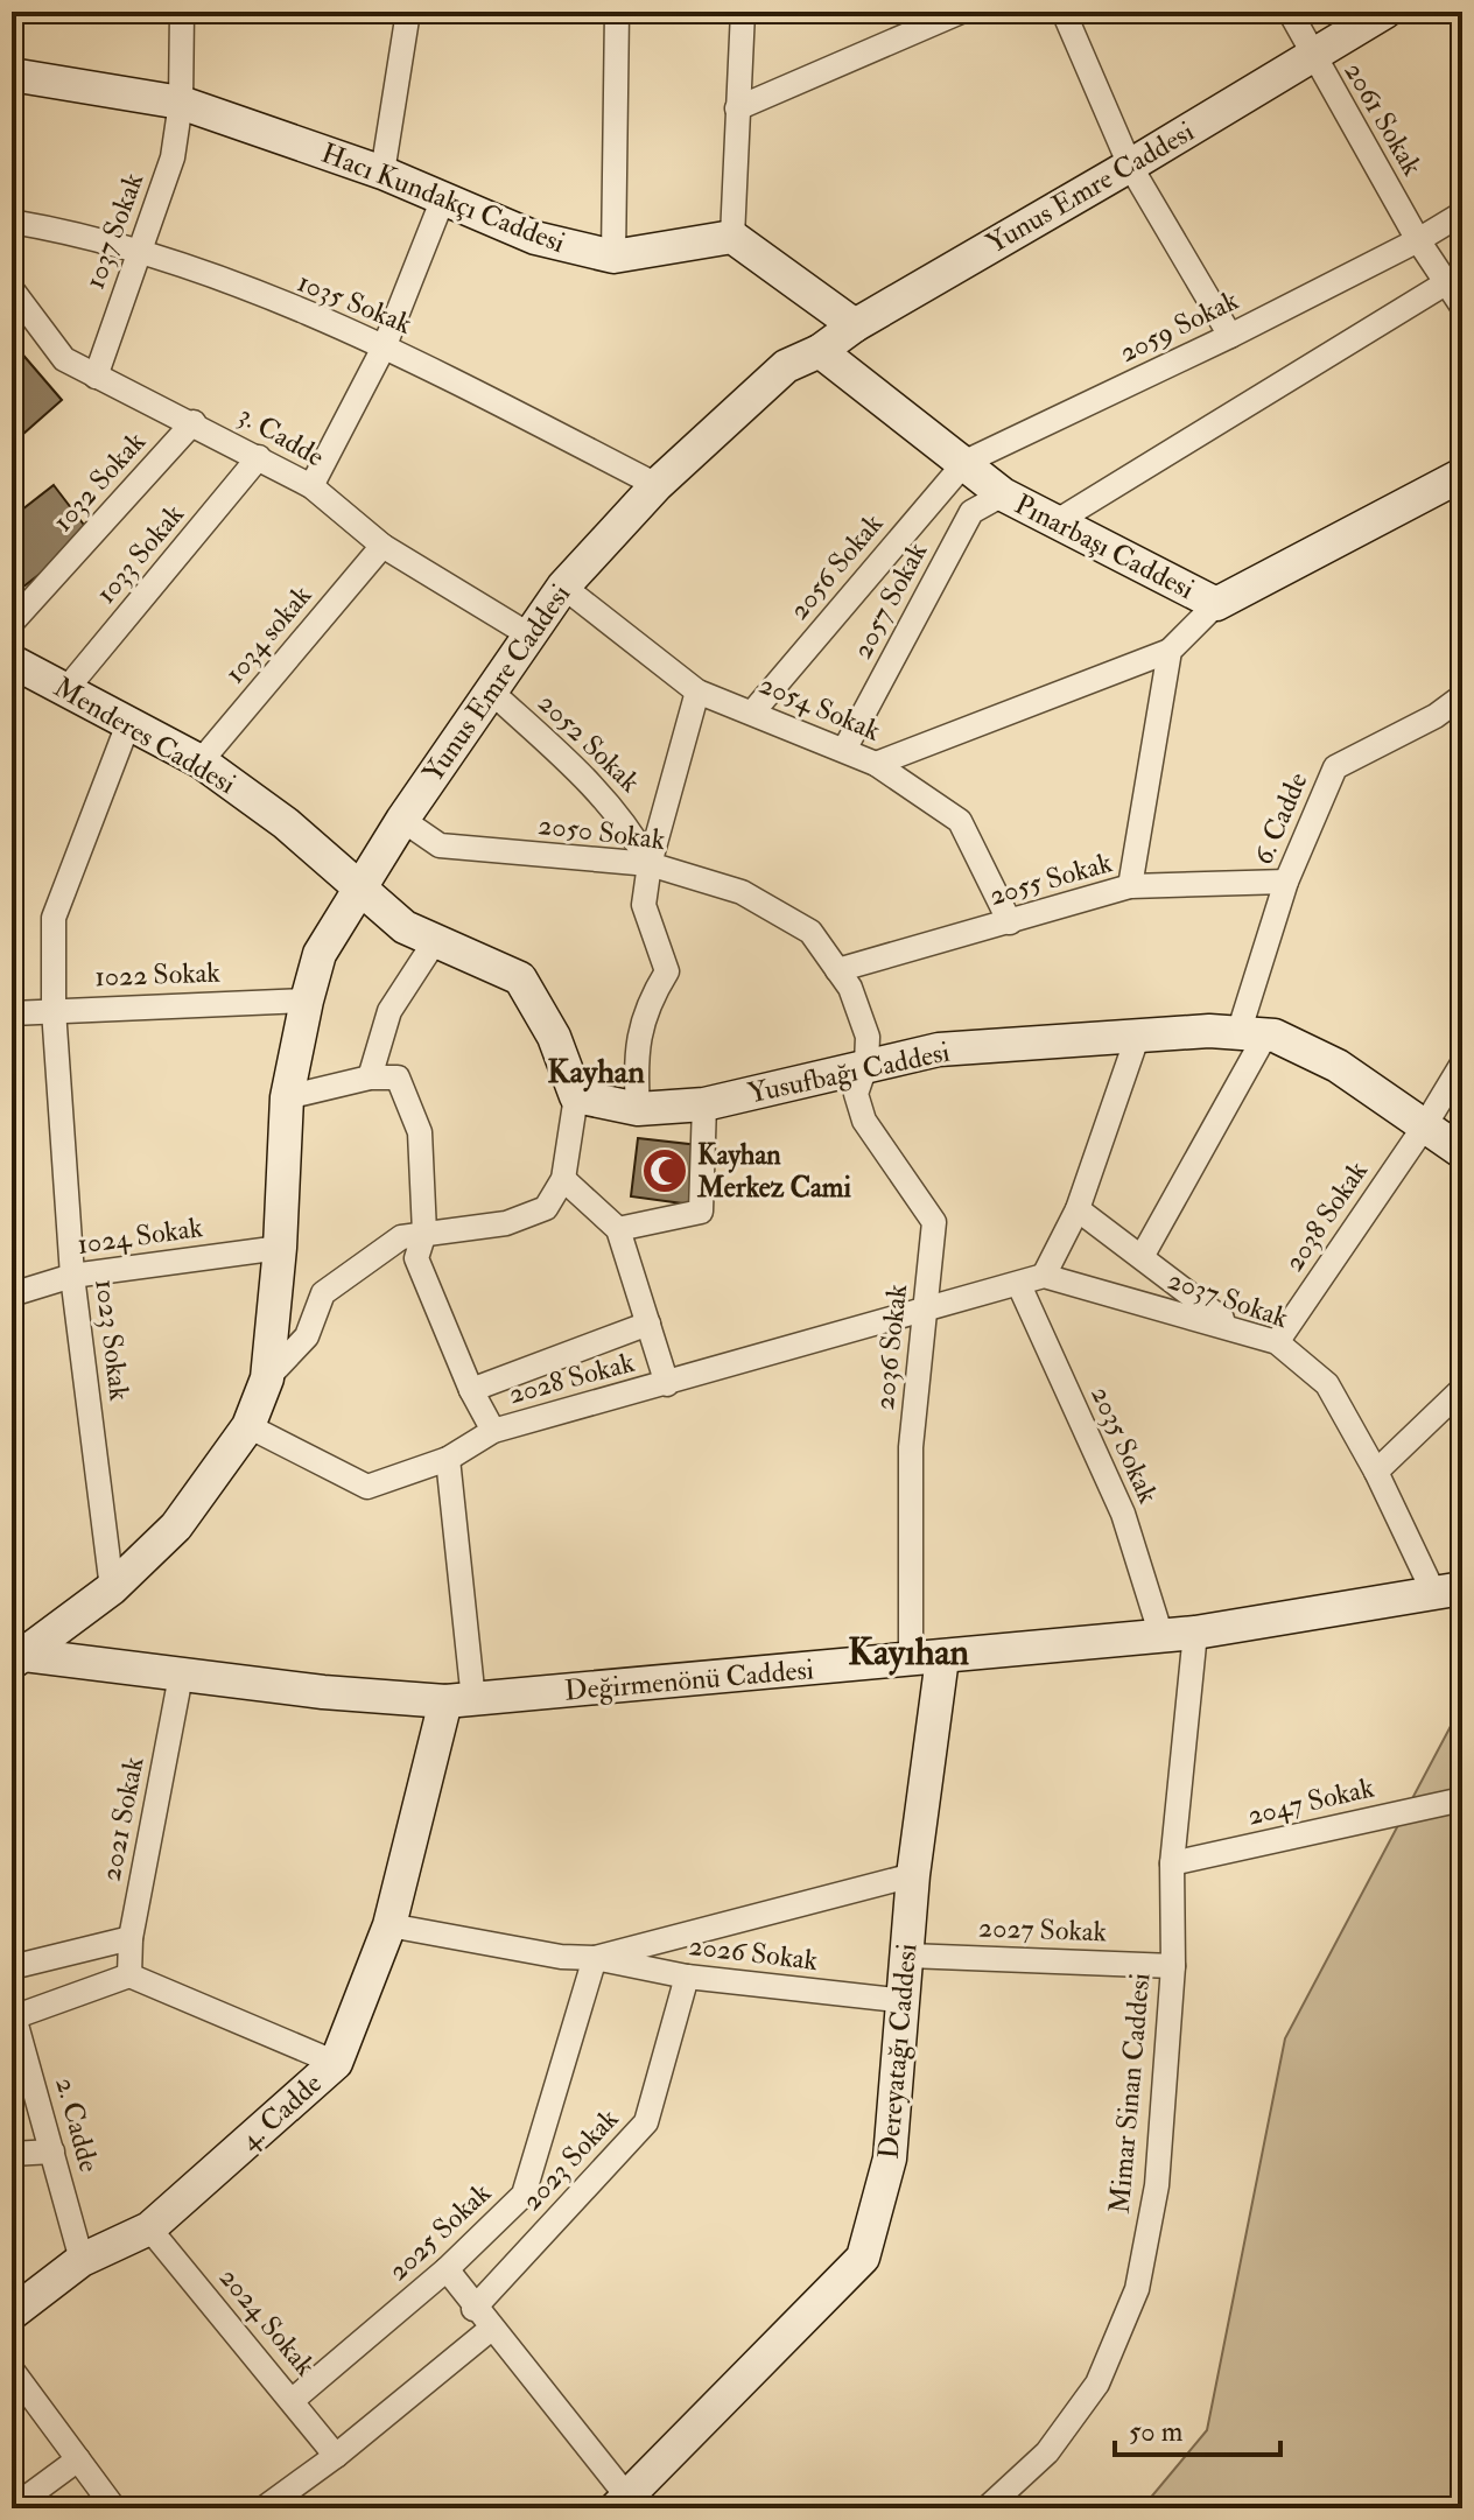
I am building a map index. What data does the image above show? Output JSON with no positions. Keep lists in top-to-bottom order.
{
  "streets": {
    "street": [
      "2061 Sokak",
      "Yunus Emre Caddesi",
      "Hacı Kundakçı Caddesi",
      "1037 Sokak",
      "1035 Sokak",
      "2059 Sokak",
      "3. Cadde",
      "1032 Sokak",
      "Pınarbaşı Caddesi",
      "1033 Sokak",
      "2056 Sokak",
      "2057 Sokak",
      "1034 sokak",
      "2054 Sokak",
      "Menderes Caddesi",
      "2052 Sokak",
      "6. Cadde",
      "2050 Sokak",
      "2055 Sokak",
      "1022 Sokak",
      "Yusufbağı Caddesi",
      "2038 Sokak",
      "1024 Sokak",
      "2037 Sokak",
      "1023 Sokak",
      "2036 Sokak",
      "2028 Sokak",
      "2035 Sokak",
      "Değirmenönü Caddesi",
      "2047 Sokak",
      "2021 Sokak",
      "2027 Sokak",
      "2026 Sokak",
      "Dereyatağı Caddesi",
      "Mimar Sinan Caddesi",
      "4. Cadde",
      "2. Cadde",
      "2023 Sokak",
      "2025 Sokak",
      "2024 Sokak"
    ]
  },
  "crossings": [
    ["2061 Sokak", "Yunus Emre Caddesi"],
    ["2061 Sokak", "2059 Sokak"],
    ["Yunus Emre Caddesi", "1035 Sokak"],
    ["Yunus Emre Caddesi", "3. Cadde"],
    ["Yunus Emre Caddesi", "Pınarbaşı Caddesi"],
    ["Yunus Emre Caddesi", "2054 Sokak"],
    ["Yunus Emre Caddesi", "Menderes Caddesi"],
    ["Yunus Emre Caddesi", "2052 Sokak"],
    ["Yunus Emre Caddesi", "2050 Sokak"],
    ["Yunus Emre Caddesi", "1022 Sokak"],
    ["Yunus Emre Caddesi", "1024 Sokak"],
    ["Yunus Emre Caddesi", "1023 Sokak"],
    ["Yunus Emre Caddesi", "2028 Sokak"],
    ["Yunus Emre Caddesi", "Değirmenönü Caddesi"],
    ["Hacı Kundakçı Caddesi", "1037 Sokak"],
    ["1037 Sokak", "1035 Sokak"],
    ["1037 Sokak", "3. Cadde"],
    ["2059 Sokak", "Pınarbaşı Caddesi"],
    ["2059 Sokak", "2056 Sokak"],
    ["3. Cadde", "1032 Sokak"],
    ["3. Cadde", "1033 Sokak"],
    ["3. Cadde", "1034 sokak"],
    ["Pınarbaşı Caddesi", "2056 Sokak"],
    ["Pınarbaşı Caddesi", "2057 Sokak"],
    ["1033 Sokak", "Menderes Caddesi"],
    ["2056 Sokak", "2054 Sokak"],
    ["2057 Sokak", "2054 Sokak"],
    ["1034 sokak", "Menderes Caddesi"],
    ["2054 Sokak", "2055 Sokak"],
    ["Menderes Caddesi", "1023 Sokak"],
    ["2052 Sokak", "2050 Sokak"],
    ["6. Cadde", "2055 Sokak"],
    ["6. Cadde", "Yusufbağı Caddesi"],
    ["2050 Sokak", "2055 Sokak"],
    ["2050 Sokak", "Yusufbağı Caddesi"],
    ["2050 Sokak", "2036 Sokak"],
    ["1022 Sokak", "1023 Sokak"],
    ["Yusufbağı Caddesi", "2038 Sokak"],
    ["Yusufbağı Caddesi", "2036 Sokak"],
    ["2038 Sokak", "2037 Sokak"],
    ["1024 Sokak", "1023 Sokak"],
    ["2037 Sokak", "Değirmenönü Caddesi"],
    ["2036 Sokak", "2028 Sokak"],
    ["2036 Sokak", "Değirmenönü Caddesi"],
    ["2036 Sokak", "Dereyatağı Caddesi"],
    ["2035 Sokak", "Değirmenönü Caddesi"],
    ["Değirmenönü Caddesi", "2021 Sokak"],
    ["Değirmenönü Caddesi", "Dereyatağı Caddesi"],
    ["Değirmenönü Caddesi", "Mimar Sinan Caddesi"],
    ["Değirmenönü Caddesi", "4. Cadde"],
    ["2047 Sokak", "Mimar Sinan Caddesi"],
    ["2027 Sokak", "Dereyatağı Caddesi"],
    ["2027 Sokak", "Mimar Sinan Caddesi"],
    ["2026 Sokak", "Dereyatağı Caddesi"],
    ["2026 Sokak", "2023 Sokak"],
    ["2026 Sokak", "2025 Sokak"],
    ["4. Cadde", "2. Cadde"],
    ["4. Cadde", "2024 Sokak"],
    ["2025 Sokak", "2024 Sokak"]
  ],
  "districts": ["Kayhan", "Kayıhan"],
  "places": {
    "mosque": ["Kayhan Merkez Cami"]
  },
  "scale_bar": "50 m"
}
